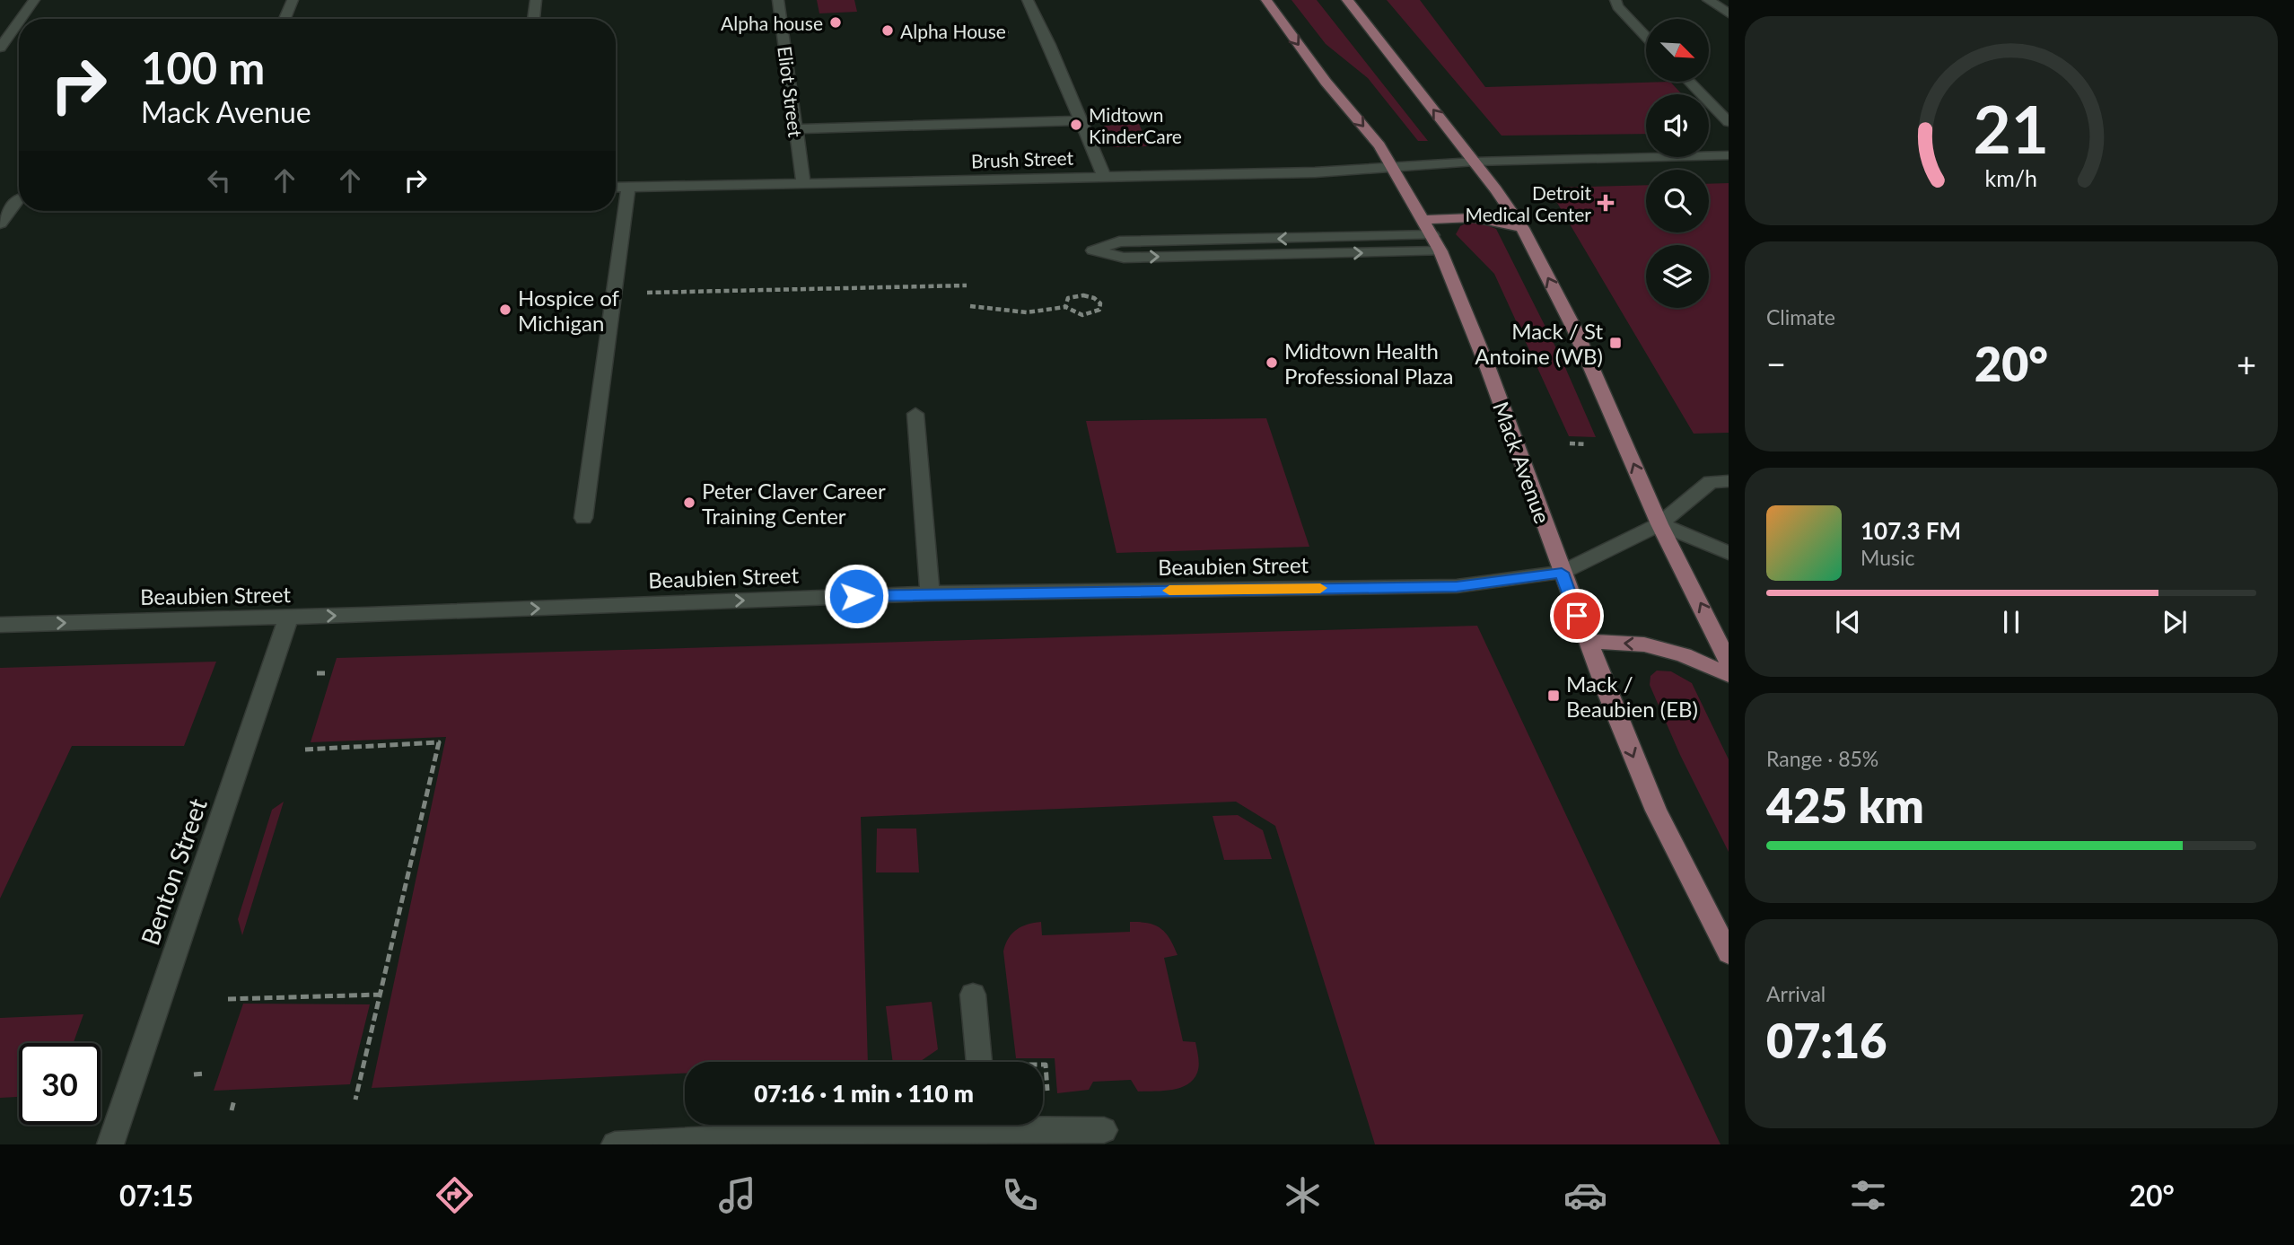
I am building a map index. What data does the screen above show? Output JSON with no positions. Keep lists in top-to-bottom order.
{
  "streets": {
    "main road": ["Mack Avenue"],
    "street": [
      "Eliot Street",
      "Brush Street",
      "Beaubien Street",
      "Benton Street"
    ]
  },
  "crossings": [
    ["Eliot Street", "Brush Street"],
    ["Brush Street", "Mack Avenue"],
    ["Mack Avenue", "Beaubien Street"],
    ["Beaubien Street", "Benton Street"]
  ],
  "one_way": ["Beaubien Street"],
  "places": {
    "other": [
      "Alpha house",
      "Alpha House",
      "Midtown KinderCare",
      "Hospice of Michigan",
      "Midtown Health Professional Plaza",
      "Peter Claver Career Training Center"
    ],
    "health": ["Detroit Medical Center"],
    "transit": ["Mack / St Antoine (WB)", "Mack / Beaubien (EB)"]
  },
  "north": "bottom right",
  "page": {
    "turn": ["100 m", "Mack Avenue"],
    "tile": [
      "Climate",
      ["Range · 85%", "425 km"],
      ["Arrival", "07:16"]
    ],
    "heat": ["−", "20°", "+"],
    "song": ["107.3 FM", "Music"],
    "limit": "30",
    "trip": "07:16 · 1 min · 110 m",
    "tabs": ["07:15", "20°"],
    "gauge": ["21", "km/h"]
  }
}
